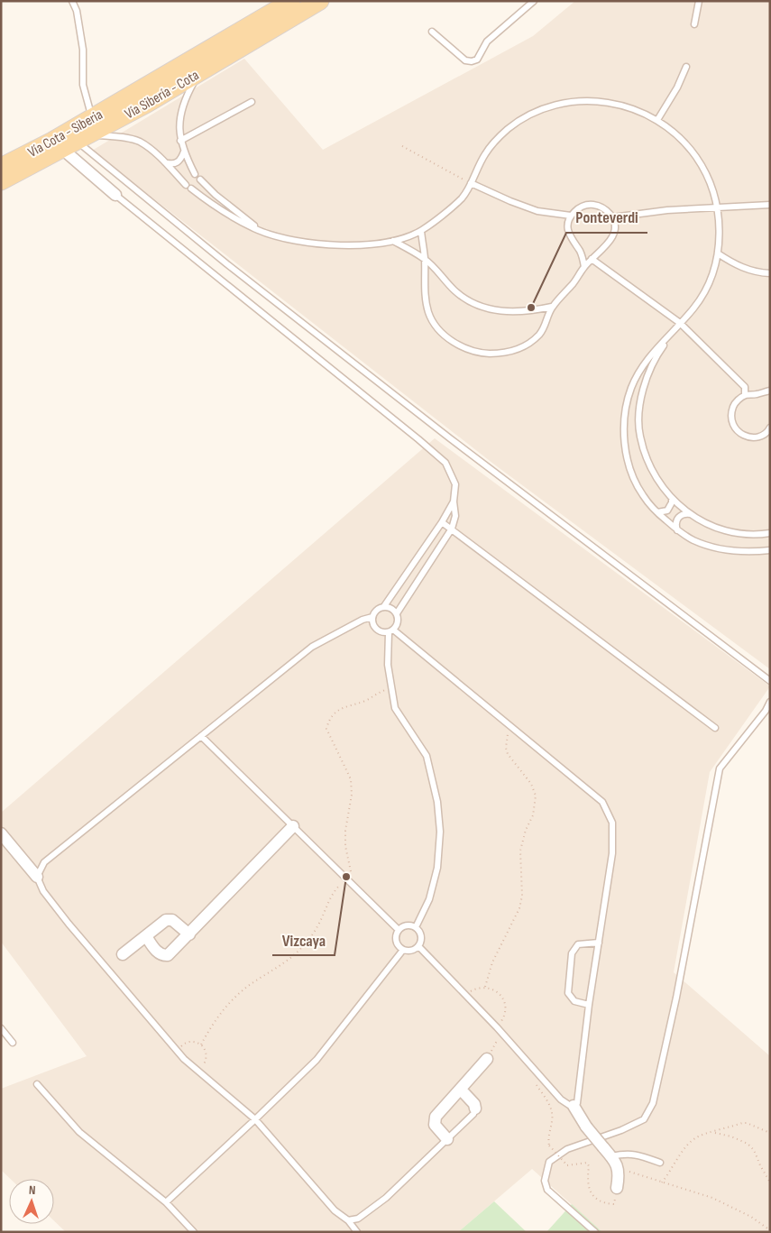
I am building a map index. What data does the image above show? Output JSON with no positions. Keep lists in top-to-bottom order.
{
  "streets": {
    "main road": ["Vía Sibería - Cota", "Vía Cota - Siberia"]
  },
  "places": ["Ponteverdi", "Vizcaya"],
  "north": "top"
}
